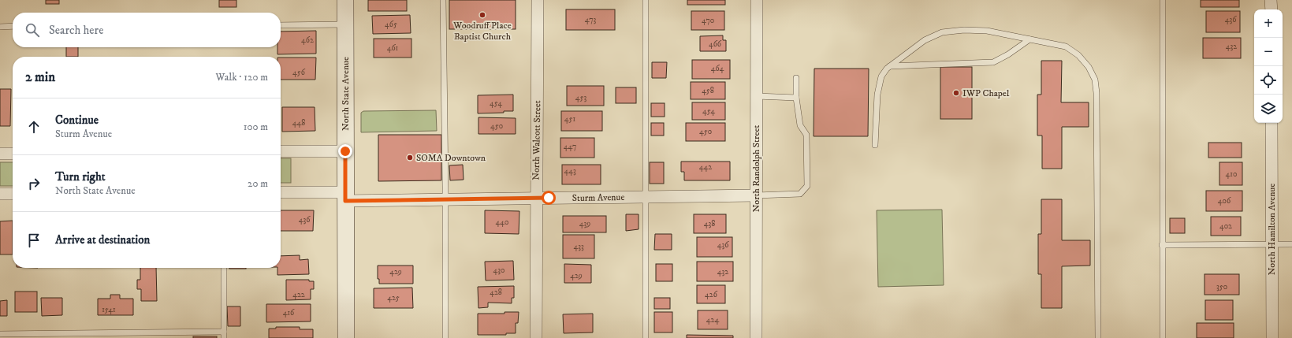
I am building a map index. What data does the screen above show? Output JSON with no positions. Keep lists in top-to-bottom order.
{
  "streets": {
    "street": [
      "North State Avenue",
      "North Walcott Street",
      "North Randolph Street",
      "Sturm Avenue",
      "North Hamilton Avenue"
    ]
  },
  "crossings": [
    ["North State Avenue", "Sturm Avenue"],
    ["North Walcott Street", "Sturm Avenue"],
    ["North Randolph Street", "Sturm Avenue"]
  ],
  "places": ["Woodruff Place Baptist Church", "IWP Chapel", "SOMA Downtown"],
  "house_numbers": [
    "473",
    "436",
    "470",
    "465",
    "462",
    "466",
    "432",
    "461",
    "464",
    "456",
    "458",
    "453",
    "454",
    "454",
    "451",
    "448",
    "450",
    "450",
    "447",
    "442",
    "443",
    "410",
    "406",
    "436",
    "440",
    "439",
    "438",
    "402",
    "436",
    "433",
    "430",
    "429",
    "432",
    "429",
    "350",
    "428",
    "422",
    "426",
    "425",
    "1541",
    "416",
    "424"
  ],
  "page": {
    "map_buttons": ["+", "−"],
    "search": "Search here",
    "heading": ["2 min", "Walk · 120 m"],
    "list": [
      ["Continue", "Sturm Avenue", "100 m"],
      ["Turn right", "North State Avenue", "20 m"],
      "Arrive at destination"
    ]
  }
}
